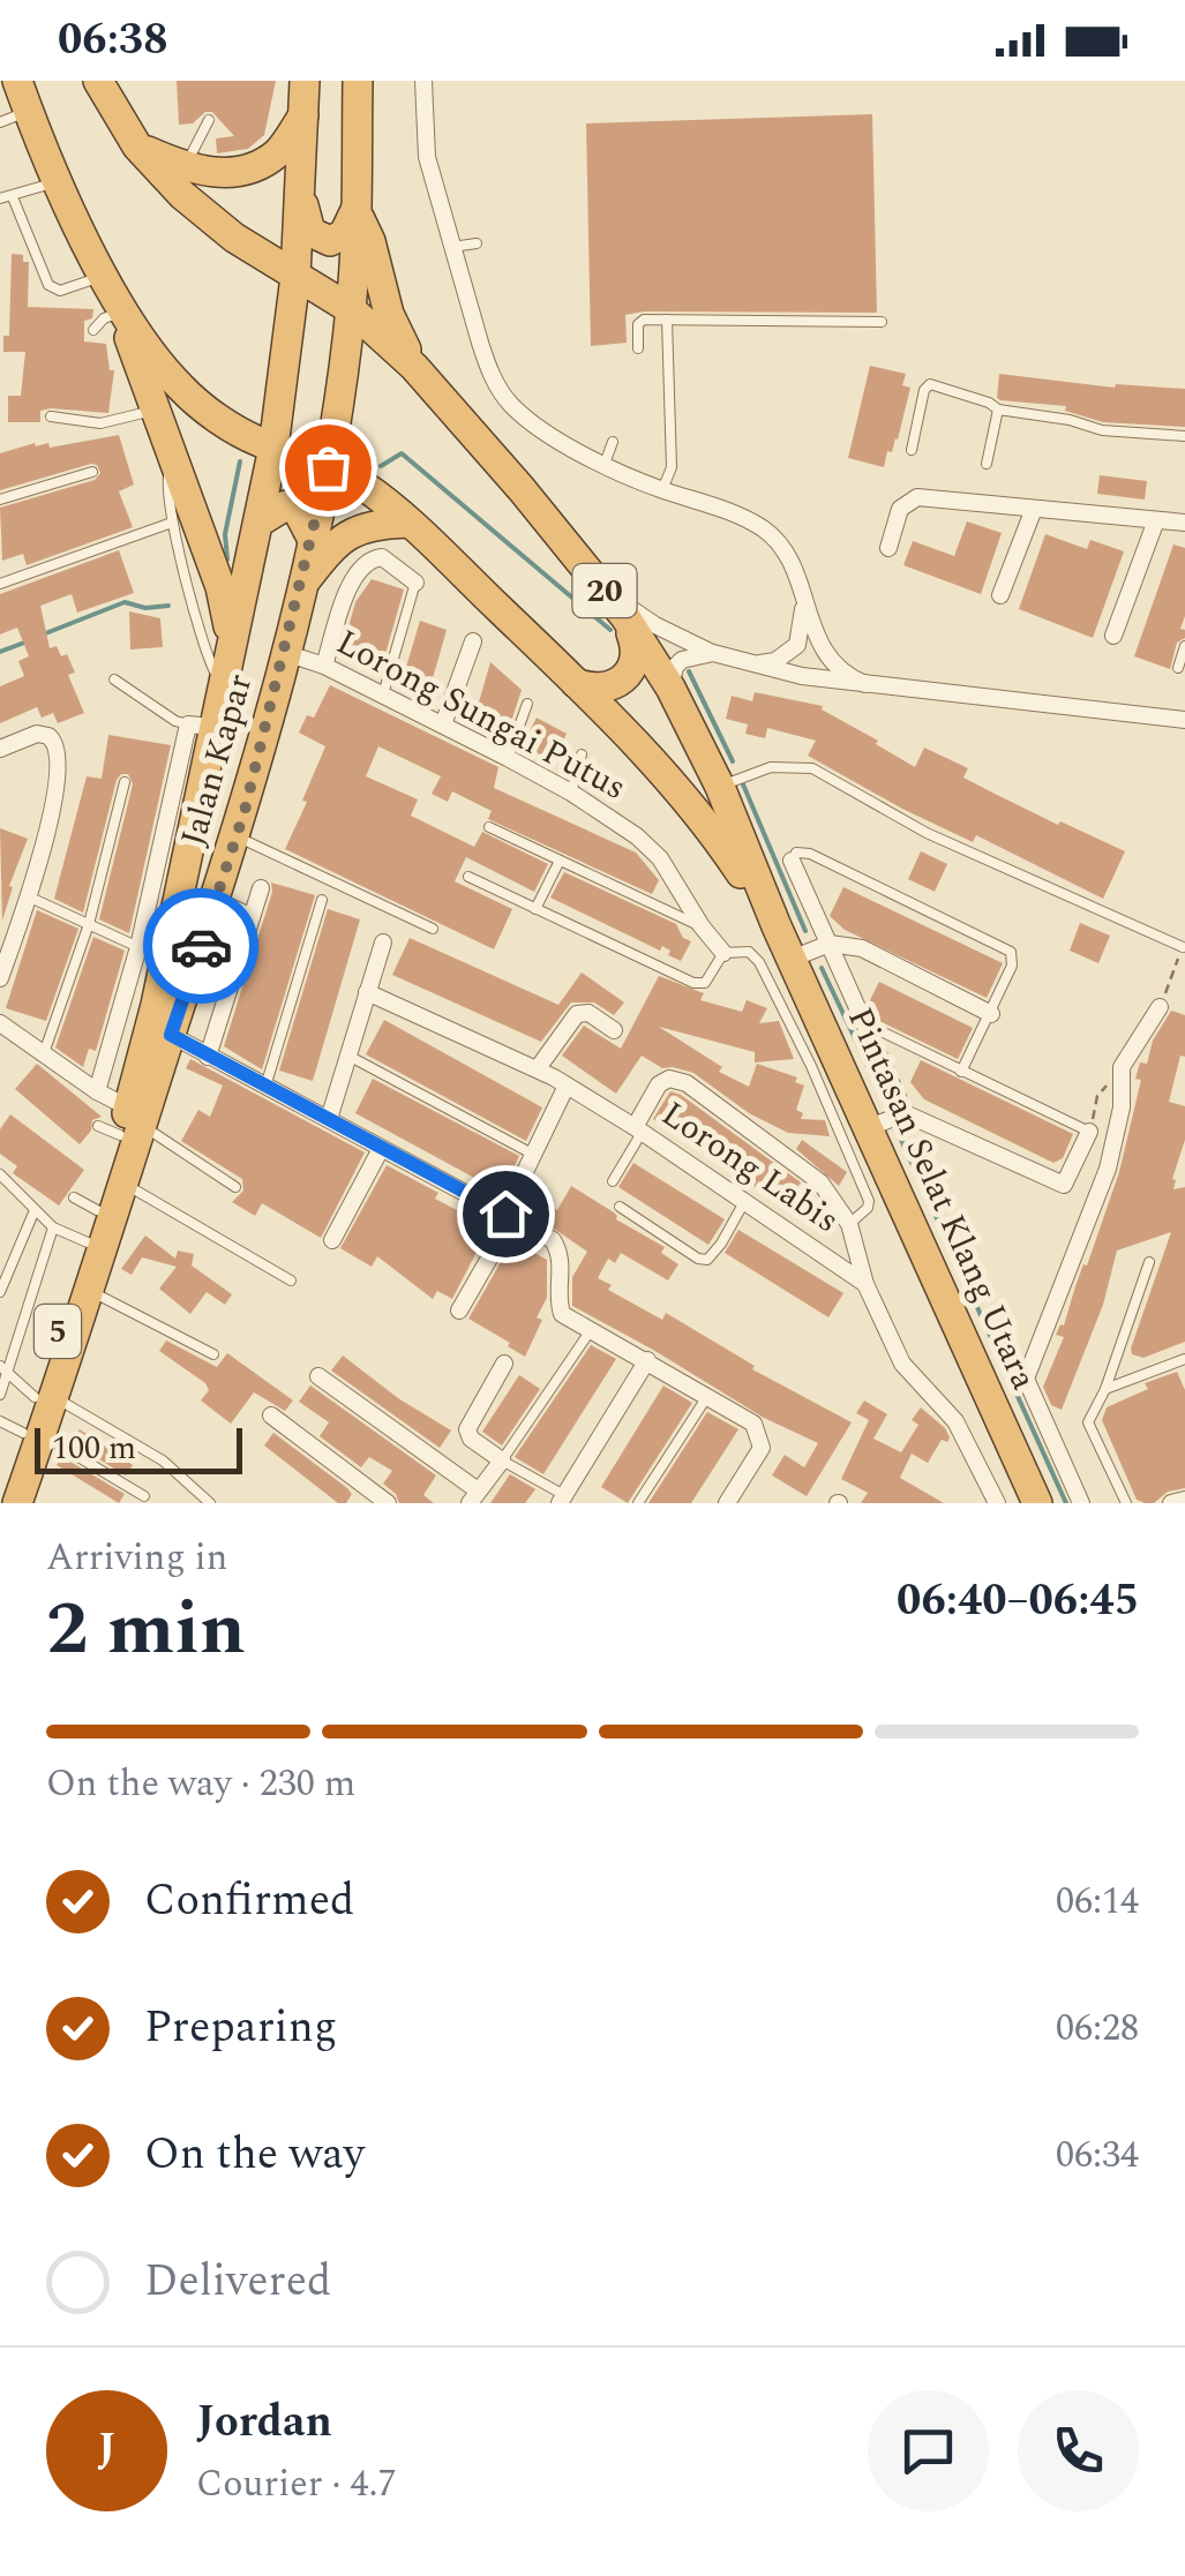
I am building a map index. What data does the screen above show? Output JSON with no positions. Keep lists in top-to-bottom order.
{
  "streets": {
    "highway": [
      "20",
      "Jalan Kapar",
      "Pintasan Selat Klang Utara",
      "5"
    ],
    "street": ["Lorong Sungai Putus", "Lorong Labis"]
  },
  "crossings": [
    ["Lorong Sungai Putus", "Jalan Kapar"],
    ["Jalan Kapar", "Pintasan Selat Klang Utara"]
  ],
  "scale_bar": "100 m",
  "page": {
    "status": "06:38",
    "scale": "100 m",
    "heading": ["2 min", "Arriving in", "06:40–06:45"],
    "panel": ["Jordan", "Courier · 4.7"],
    "bar": "On the way · 230 m",
    "list": [
      ["Confirmed", "06:14"],
      ["Preparing", "06:28"],
      ["On the way", "06:34"],
      "Delivered"
    ],
    "round": "J"
  }
}
